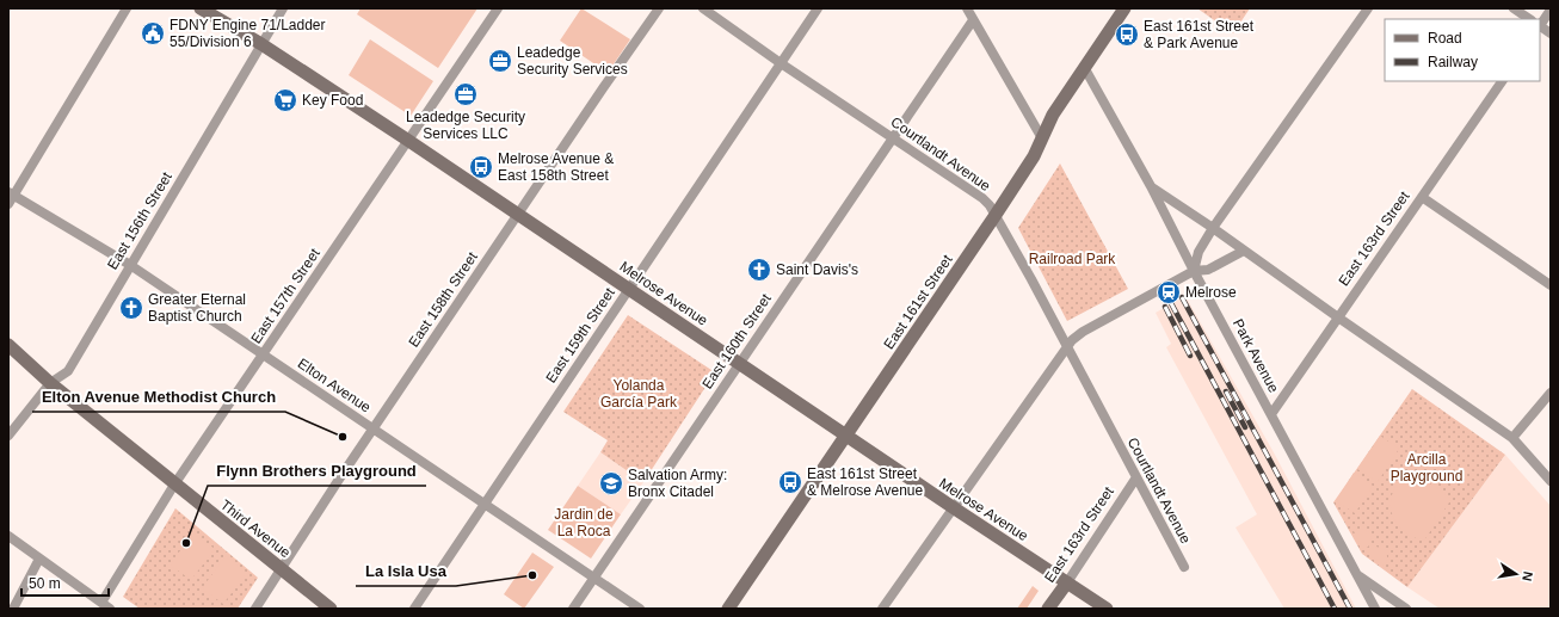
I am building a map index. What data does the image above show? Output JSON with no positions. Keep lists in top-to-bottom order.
{
  "streets": {
    "main road": [
      "East 163rd Street",
      "Melrose Avenue",
      "East 161st Street",
      "Third Avenue"
    ],
    "street": [
      "Courtlandt Avenue",
      "East 156th Street",
      "East 157th Street",
      "East 158th Street",
      "East 159th Street",
      "East 160th Street",
      "Park Avenue",
      "Elton Avenue"
    ]
  },
  "crossings": [
    ["Courtlandt Avenue", "East 163rd Street"],
    ["Courtlandt Avenue", "East 161st Street"],
    ["Courtlandt Avenue", "East 159th Street"],
    ["Courtlandt Avenue", "East 160th Street"],
    ["East 156th Street", "Melrose Avenue"],
    ["East 156th Street", "Elton Avenue"],
    ["East 156th Street", "Third Avenue"],
    ["East 163rd Street", "Melrose Avenue"],
    ["East 163rd Street", "Park Avenue"],
    ["Melrose Avenue", "East 157th Street"],
    ["Melrose Avenue", "East 158th Street"],
    ["Melrose Avenue", "East 161st Street"],
    ["Melrose Avenue", "East 159th Street"],
    ["Melrose Avenue", "East 160th Street"],
    ["East 157th Street", "Elton Avenue"],
    ["East 157th Street", "Third Avenue"],
    ["East 158th Street", "Elton Avenue"],
    ["East 158th Street", "Third Avenue"],
    ["East 161st Street", "Park Avenue"],
    ["East 159th Street", "Elton Avenue"],
    ["East 160th Street", "Elton Avenue"]
  ],
  "parks": [
    "Railroad Park",
    "Yolanda García Park",
    "Arcilla Playground",
    "Jardin de La Roca"
  ],
  "places": {
    "public building": ["FDNY Engine 71/Ladder 55/Division 6"],
    "bus stop": ["East 161st Street & Park Avenue", "Melrose Avenue & East 158th Street", "East 161st Street & Melrose Avenue"],
    "office": ["Leadedge Security Services", "Leadedge Security Services LLC"],
    "supermarket": ["Key Food"],
    "church": ["Saint Davis's", "Greater Eternal Baptist Church"],
    "station": ["Melrose"],
    "other": ["Elton Avenue Methodist Church", "Flynn Brothers Playground", "La Isla Usa"],
    "school or university": ["Salvation Army: Bronx Citadel"]
  },
  "legend": ["Road", "Railway"],
  "scale_bar": "50 m",
  "north": "right"
}
